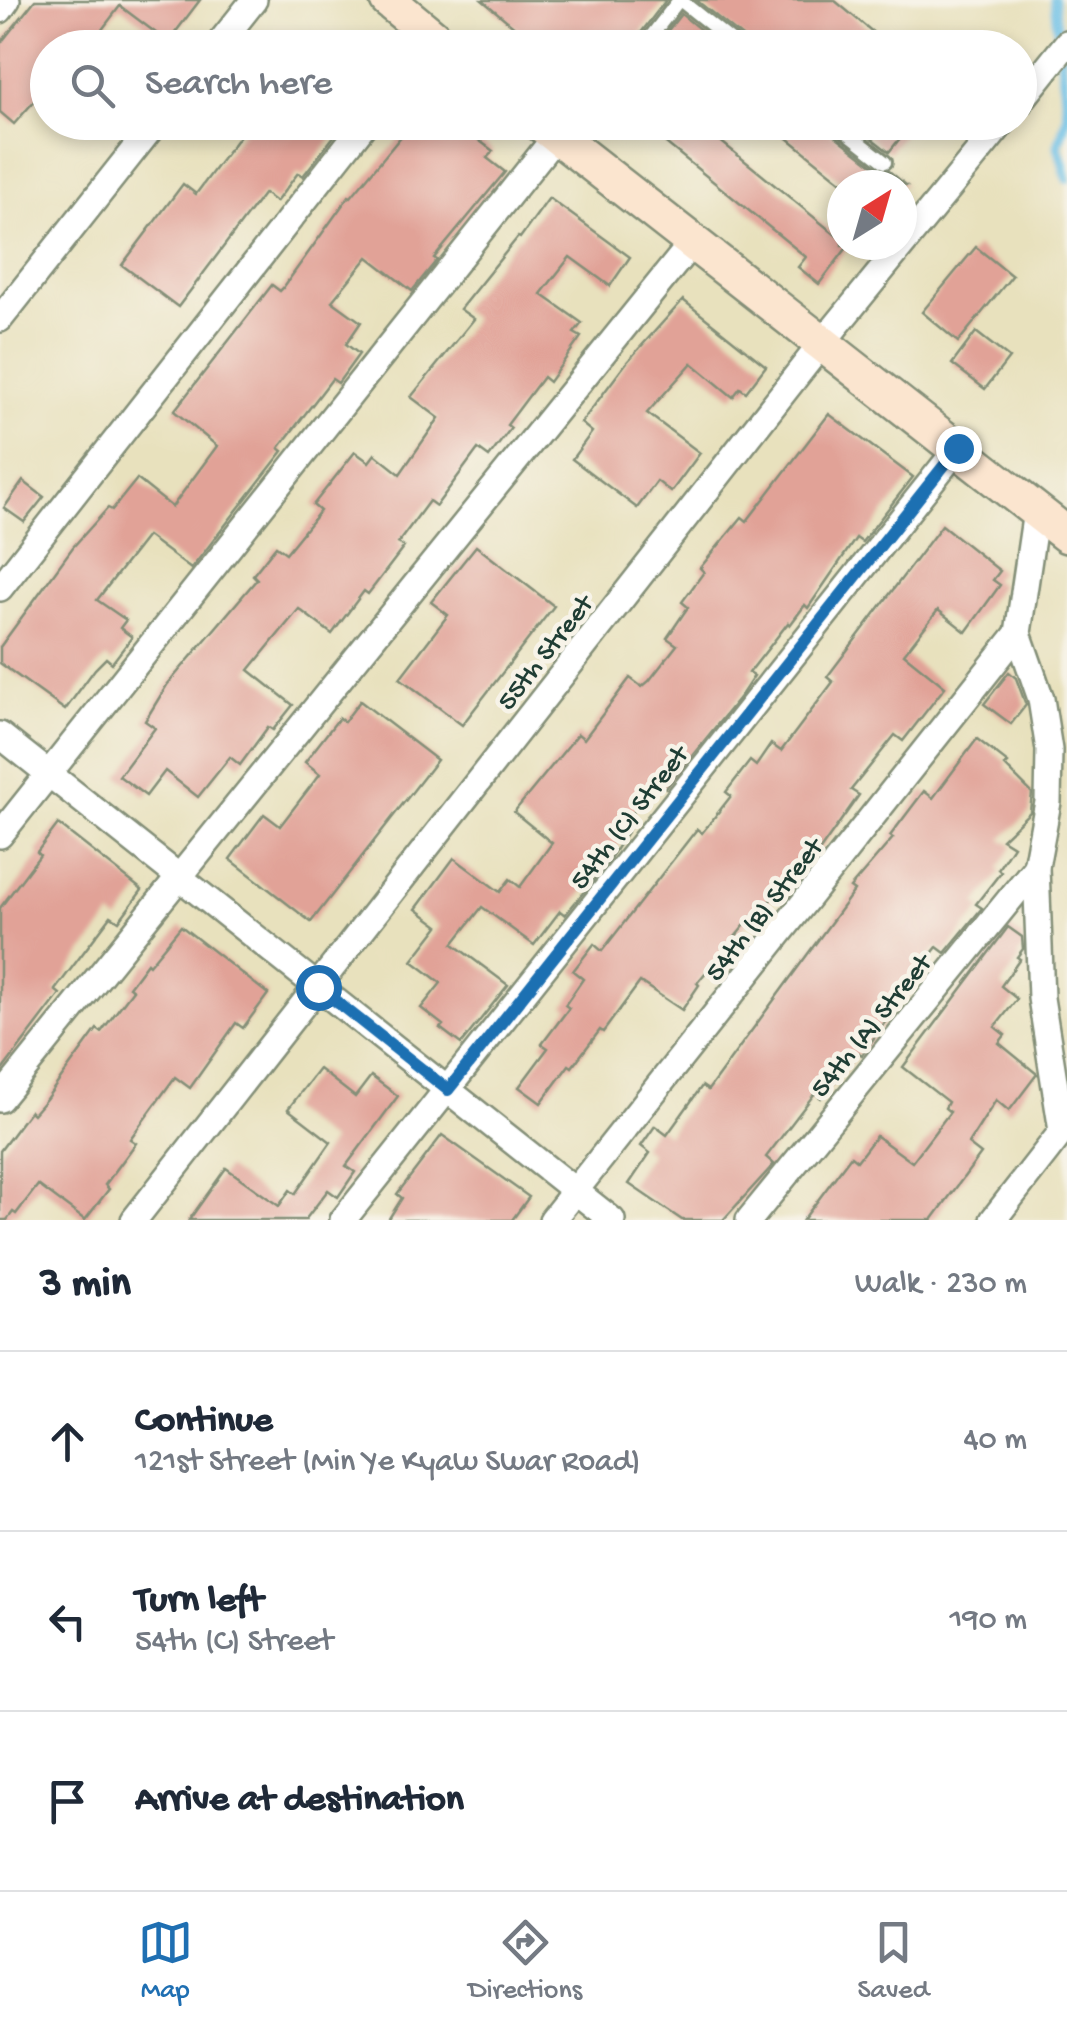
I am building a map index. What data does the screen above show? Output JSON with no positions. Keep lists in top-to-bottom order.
{
  "streets": {
    "street": [
      "55th Street",
      "54th (C) Street",
      "54th (B) Street",
      "54th (A) Street"
    ]
  },
  "north": "top right",
  "page": {
    "search": "Search here",
    "heading": ["3 min", "Walk · 230 m"],
    "list": [
      ["Continue", "121st Street (Min Ye Kyaw Swar Road)", "40 m"],
      ["Turn left", "54th (C) Street", "190 m"],
      "Arrive at destination"
    ],
    "nav": ["Map", "Directions", "Saved"]
  }
}
